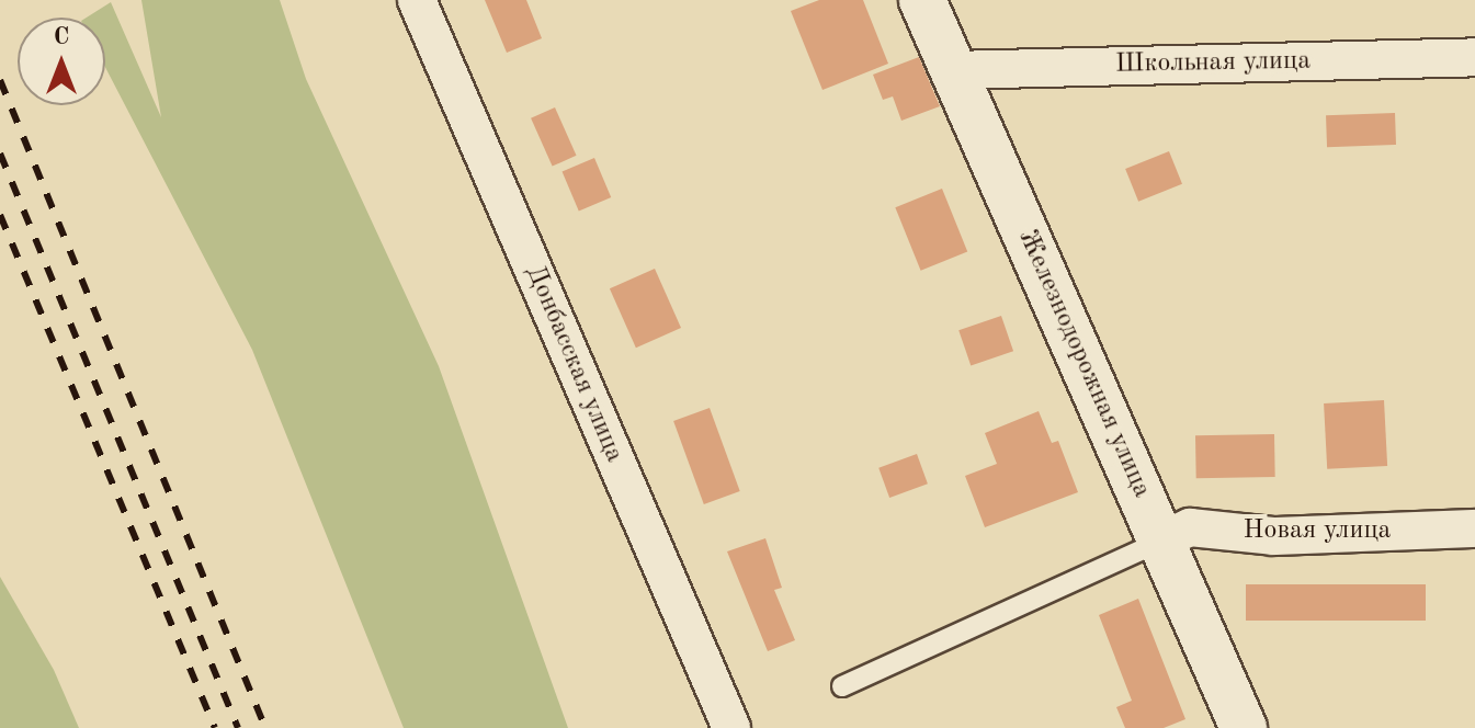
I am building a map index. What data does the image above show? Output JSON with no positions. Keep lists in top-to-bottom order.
{
  "streets": {
    "street": [
      "Школьная улица",
      "Донбасская улица",
      "Железнодорожная улица",
      "Новая улица"
    ]
  },
  "crossings": [
    ["Школьная улица", "Железнодорожная улица"],
    ["Железнодорожная улица", "Новая улица"]
  ],
  "north": "top"
}
